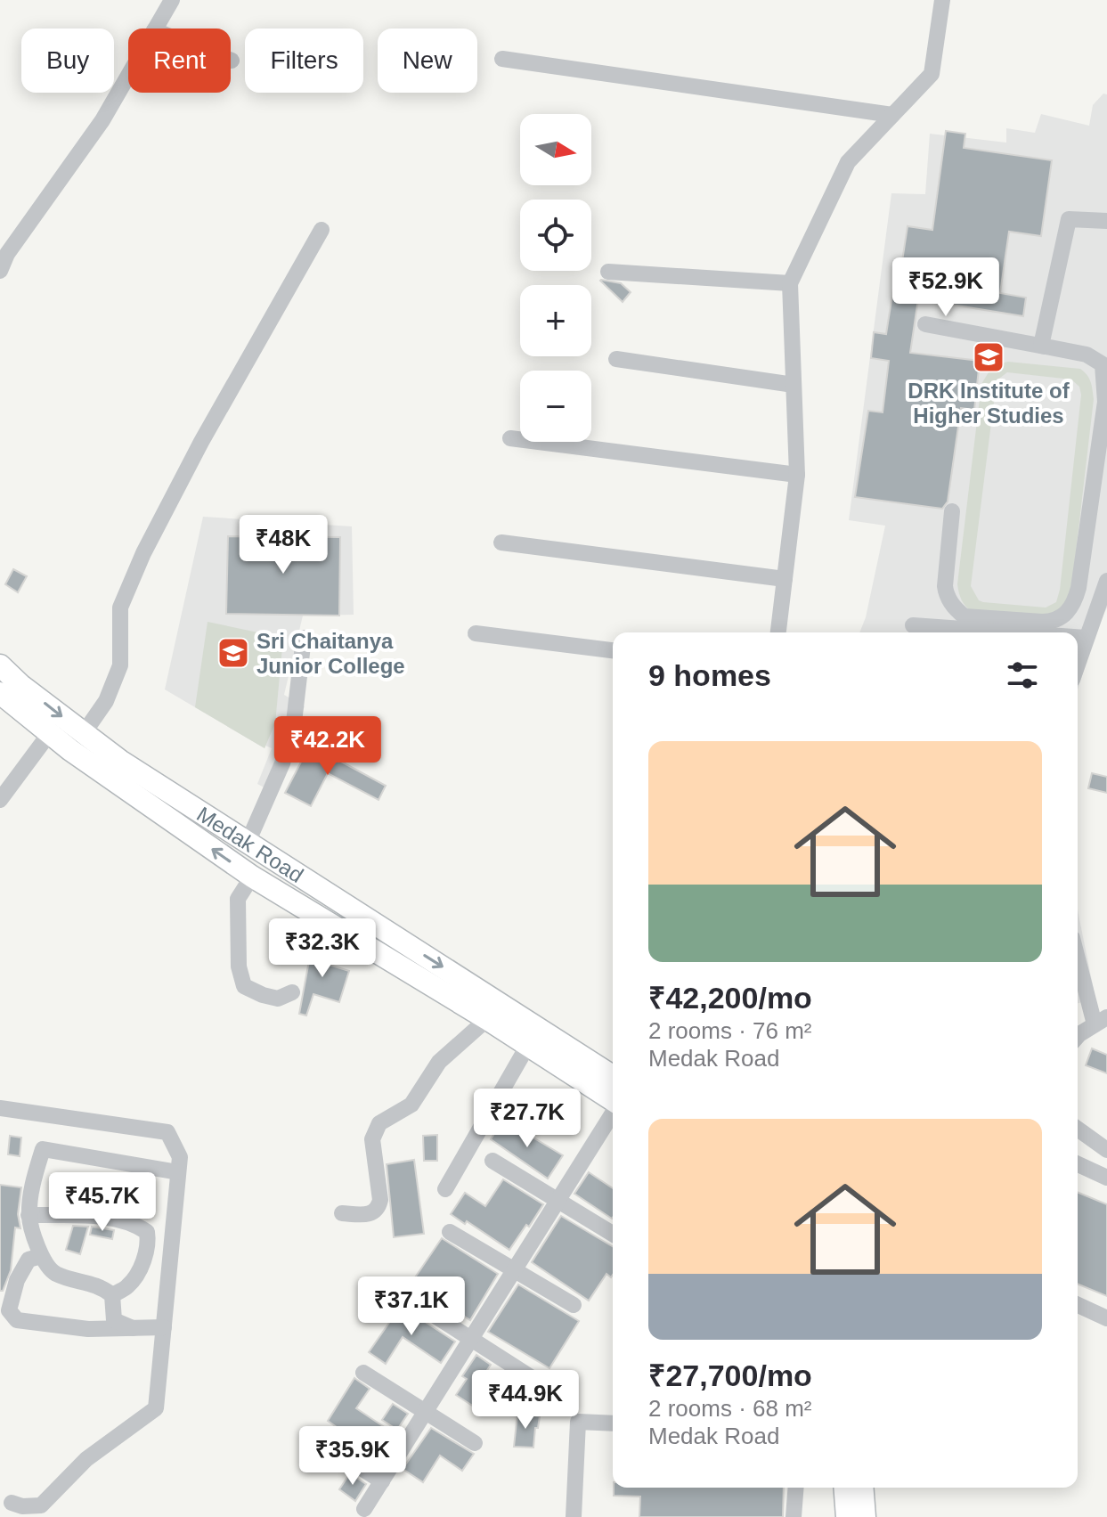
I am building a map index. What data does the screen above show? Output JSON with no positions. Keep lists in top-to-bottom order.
{
  "streets": {
    "main road": ["Medak Road"]
  },
  "places": {
    "school or university": ["DRK Institute of Higher Studies", "Sri Chaitanya Junior College"]
  },
  "north": "right",
  "page": {
    "chip": [
      "Buy",
      "Rent",
      "Filters",
      "New"
    ],
    "map_buttons": ["+", "−"],
    "price": [
      "₹52.9K",
      "₹48K",
      "₹42.2K",
      "₹32.3K",
      "₹27.7K",
      "₹45.7K",
      "₹37.1K",
      "₹44.9K",
      "₹35.9K"
    ],
    "heading": "9 homes",
    "list": [
      {
        "name": "₹42,200/mo",
        "note": "2 rooms · 76 m² · Medak Road"
      },
      {
        "name": "₹27,700/mo",
        "note": "2 rooms · 68 m² · Medak Road"
      }
    ]
  }
}
